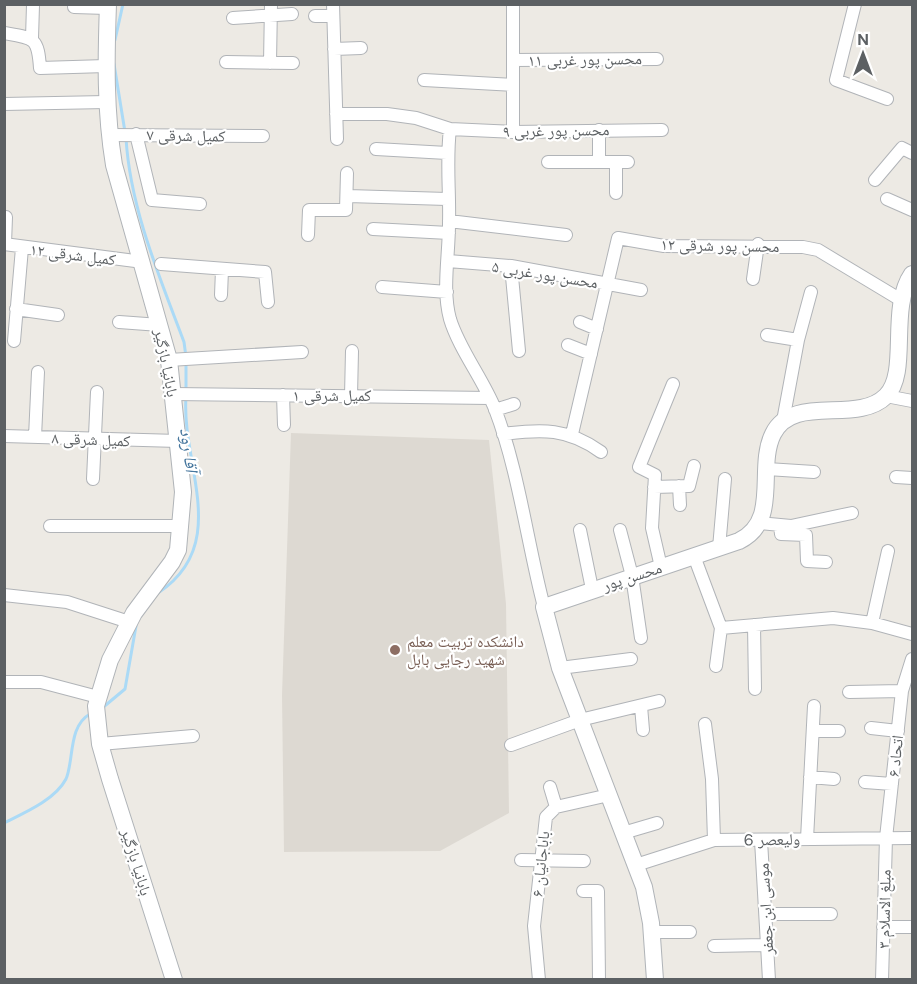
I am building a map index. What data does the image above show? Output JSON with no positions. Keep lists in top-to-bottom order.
{
  "streets": {
    "street": [
      "محسن پور غربی ۱۱",
      "محسن پور غربی ۹",
      "کمیل شرقی ۷",
      "محسن پور شرقی ۱۲",
      "کمیل شرقی ۱۲",
      "محسن پور غربی ۵",
      "بابانیا بازگیر",
      "کمیل شرقی ۱",
      "کمیل شرقی ۸",
      "محسن پور",
      "اتحاد ۶",
      "ولیعصر 6",
      "باباجانیان ۶",
      "موسی ابن جعفر",
      "مبلغ الاسلام ۳"
    ]
  },
  "crossings": [
    ["کمیل شرقی ۷", "بابانیا بازگیر"],
    ["محسن پور شرقی ۱۲", "محسن پور غربی ۵"],
    ["کمیل شرقی ۱۲", "بابانیا بازگیر"],
    ["بابانیا بازگیر", "کمیل شرقی ۱"],
    ["بابانیا بازگیر", "کمیل شرقی ۸"],
    ["اتحاد ۶", "ولیعصر 6"],
    ["اتحاد ۶", "مبلغ الاسلام ۳"],
    ["ولیعصر 6", "موسی ابن جعفر"],
    ["ولیعصر 6", "مبلغ الاسلام ۳"]
  ],
  "water": ["آقا رود"],
  "places": ["دانشکده تربیت معلم شهید رجایی بابل"],
  "north": "top"
}
